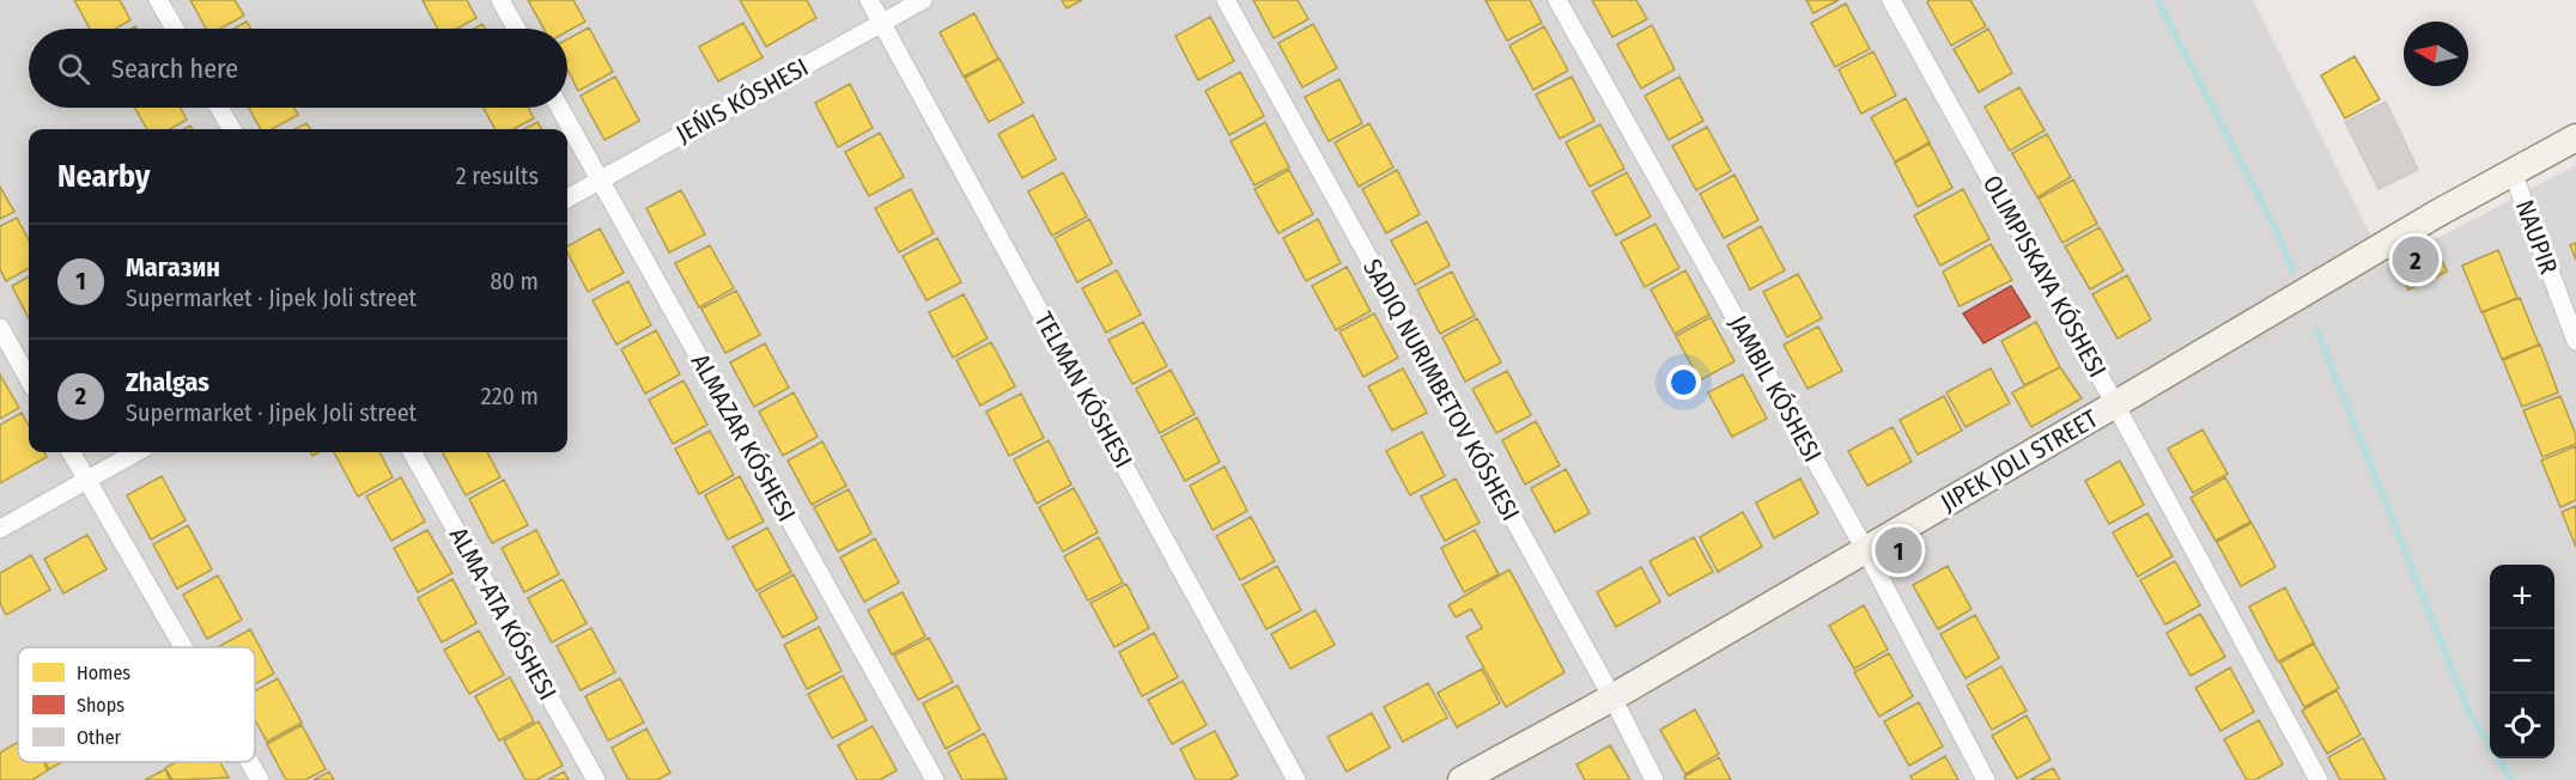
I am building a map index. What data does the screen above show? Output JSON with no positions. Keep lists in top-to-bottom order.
{
  "streets": {
    "street": [
      "JEŃIS KÓSHESI",
      "NAUPIR",
      "OLIMPISKAYA KÓSHESI",
      "TELMAN KÓSHESI",
      "ALMAZAR KÓSHESI",
      "JIPEK JOLI STREET",
      "ALMA-ATA KÓSHESI"
    ]
  },
  "crossings": [
    ["JEŃIS KÓSHESI", "TELMAN KÓSHESI"],
    ["JEŃIS KÓSHESI", "ALMAZAR KÓSHESI"],
    ["NAUPIR", "JIPEK JOLI STREET"],
    ["OLIMPISKAYA KÓSHESI", "JIPEK JOLI STREET"]
  ],
  "legend": ["Homes", "Shops", "Other"],
  "north": "left",
  "page": {
    "search": "Search here",
    "heading": ["Nearby", "2 results"],
    "list": [
      {
        "mark": "1",
        "name": "Магазин",
        "note": "Supermarket · Jipek Joli street",
        "value": "80 m"
      },
      {
        "mark": "2",
        "name": "Zhalgas",
        "note": "Supermarket · Jipek Joli street",
        "value": "220 m"
      }
    ],
    "pins": ["2", "1"],
    "map_buttons": ["+", "−"]
  }
}
